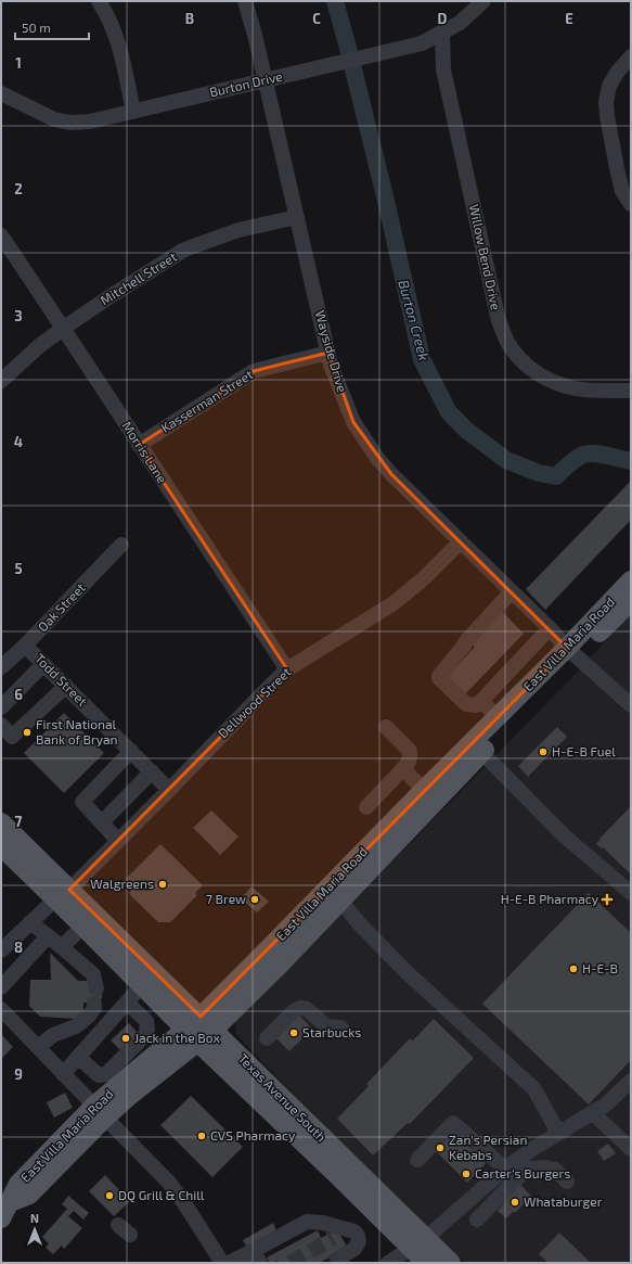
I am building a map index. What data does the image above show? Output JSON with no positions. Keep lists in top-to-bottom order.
{
  "streets": {
    "main road": ["East Villa Maria Road", "Texas Avenue South"],
    "street": [
      "Burton Drive",
      "Willow Bend Drive",
      "Mitchell Street",
      "Wayside Drive",
      "Kasserman Street",
      "Morris Lane",
      "Oak Street",
      "Todd Street",
      "Dellwood Street"
    ]
  },
  "crossings": [
    ["Burton Drive", "Willow Bend Drive"],
    ["Burton Drive", "Wayside Drive"],
    ["Mitchell Street", "Wayside Drive"],
    ["Mitchell Street", "Morris Lane"],
    ["Wayside Drive", "Kasserman Street"],
    ["Wayside Drive", "East Villa Maria Road"],
    ["Wayside Drive", "Dellwood Street"],
    ["Kasserman Street", "Morris Lane"],
    ["Morris Lane", "Dellwood Street"],
    ["Oak Street", "Todd Street"],
    ["East Villa Maria Road", "Texas Avenue South"],
    ["Todd Street", "Dellwood Street"],
    ["Dellwood Street", "Texas Avenue South"]
  ],
  "water": ["Burton Creek"],
  "places": {
    "other": [
      "First National Bank of Bryan",
      "H-E-B Fuel",
      "Walgreens",
      "7 Brew",
      "H-E-B",
      "Starbucks",
      "Jack in the Box",
      "CVS Pharmacy",
      "Zan's Persian Kebabs",
      "Carter's Burgers",
      "DQ Grill & Chill",
      "Whataburger"
    ],
    "health": ["H-E-B Pharmacy"]
  },
  "scale_bar": "50 m",
  "north": "top",
  "grid": {
    "columns": [
      "B",
      "C",
      "D",
      "E"
    ],
    "rows": [
      "1",
      "2",
      "3",
      "4",
      "5",
      "6",
      "7",
      "8",
      "9"
    ]
  }
}
